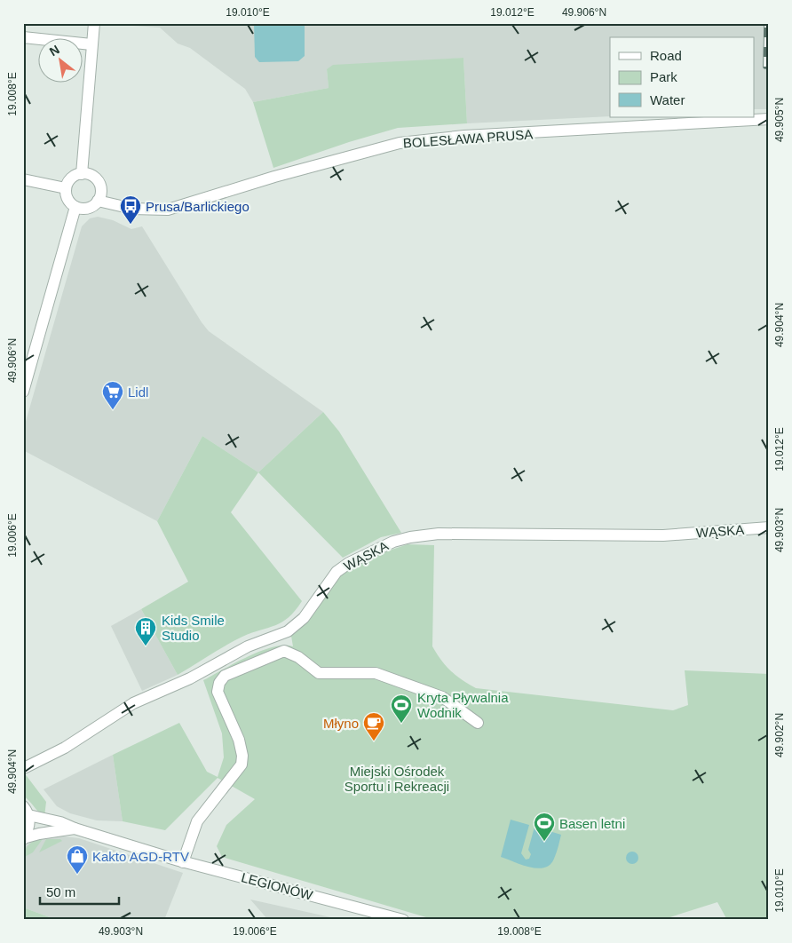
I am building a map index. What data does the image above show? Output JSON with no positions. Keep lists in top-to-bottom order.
{
  "streets": {
    "street": ["BOLESŁAWA PRUSA", "WĄSKA", "LEGIONÓW"]
  },
  "parks": ["Miejski Ośrodek Sportu i Rekreacji"],
  "places": {
    "bus stop": ["Prusa/Barlickiego"],
    "supermarket": ["Lidl"],
    "building": ["Kids Smile Studio"],
    "sports": ["Kryta Pływalnia Wodnik", "Basen letni"],
    "cafe": ["Młyno"],
    "shop": ["Kakto AGD-RTV"]
  },
  "legend": ["Road", "Park", "Water"],
  "scale_bar": "50 m",
  "north": "top left",
  "coordinates": [
    "19.010°E",
    "19.012°E",
    "49.906°N",
    "19.008°E",
    "49.905°N",
    "49.904°N",
    "49.903°N",
    "19.006°E",
    "49.902°N"
  ]
}
